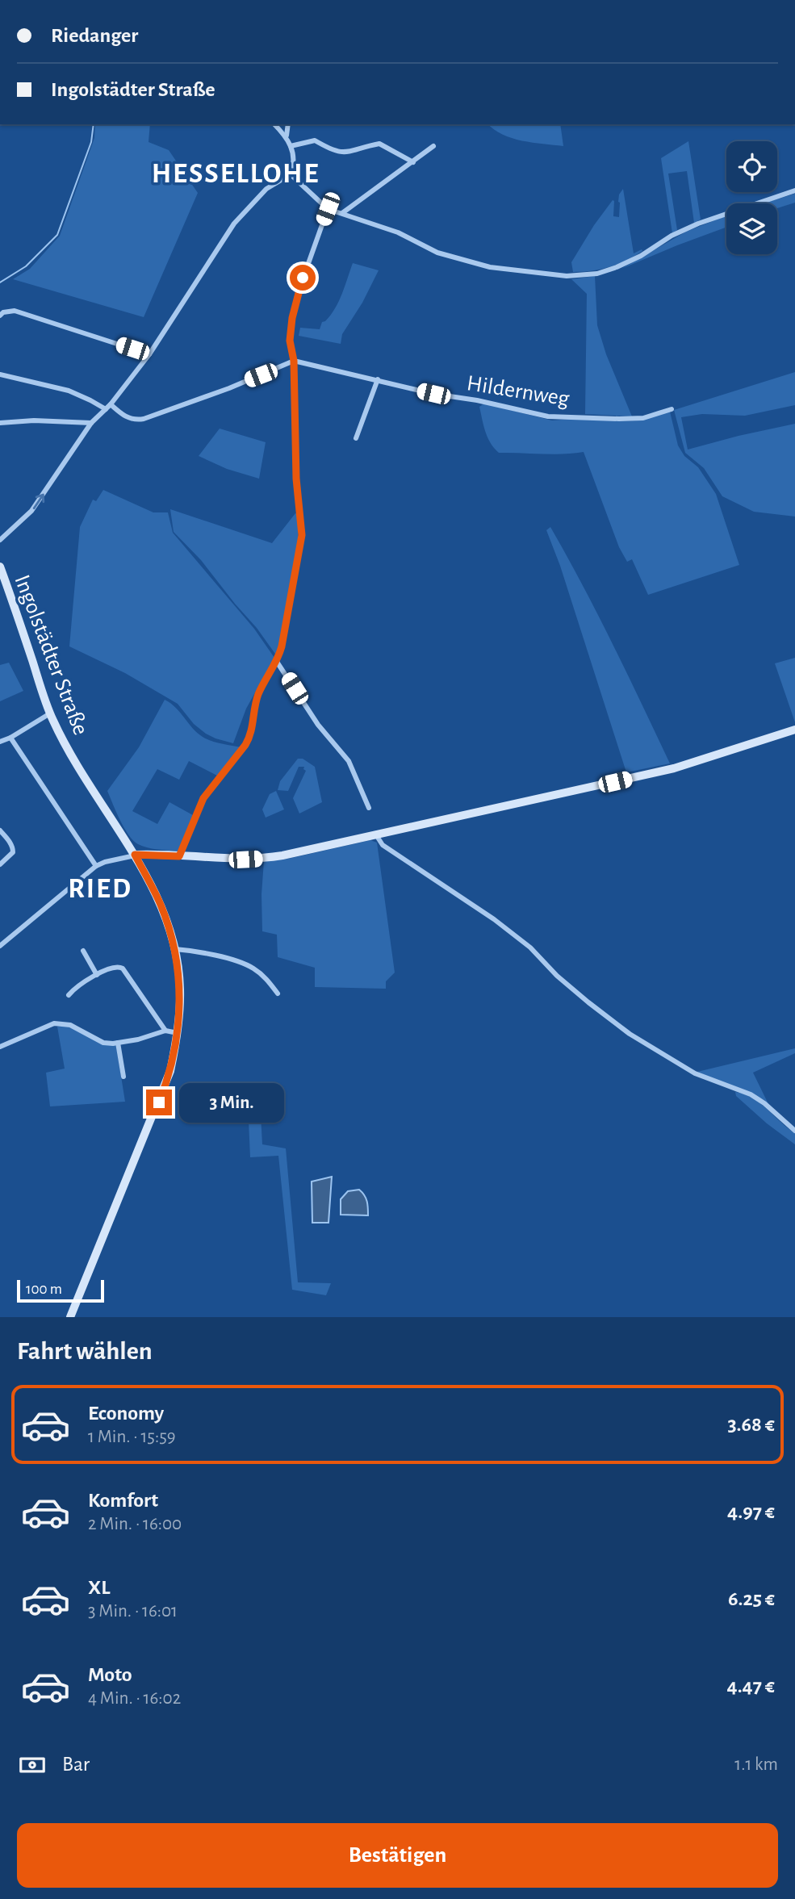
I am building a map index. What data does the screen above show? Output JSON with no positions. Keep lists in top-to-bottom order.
{
  "streets": {
    "main road": ["Ingolstädter Straße"],
    "street": ["Hildernweg"]
  },
  "districts": ["HESSELLOHE", "RIED"],
  "scale_bar": "100 m",
  "page": {
    "banner": ["Riedanger", "Ingolstädter Straße"],
    "bubble": "3 Min.",
    "scale": "100 m",
    "heading": "Fahrt wählen",
    "list": [
      {
        "name": "Economy",
        "note": "1 Min. · 15:59",
        "value": "3.68 €"
      },
      {
        "name": "Komfort",
        "note": "2 Min. · 16:00",
        "value": "4.97 €"
      },
      {
        "name": "XL",
        "note": "3 Min. · 16:01",
        "value": "6.25 €"
      },
      {
        "name": "Moto",
        "note": "4 Min. · 16:02",
        "value": "4.47 €"
      }
    ],
    "pay": ["Bar", "1.1 km"],
    "buttons": "Bestätigen"
  }
}
